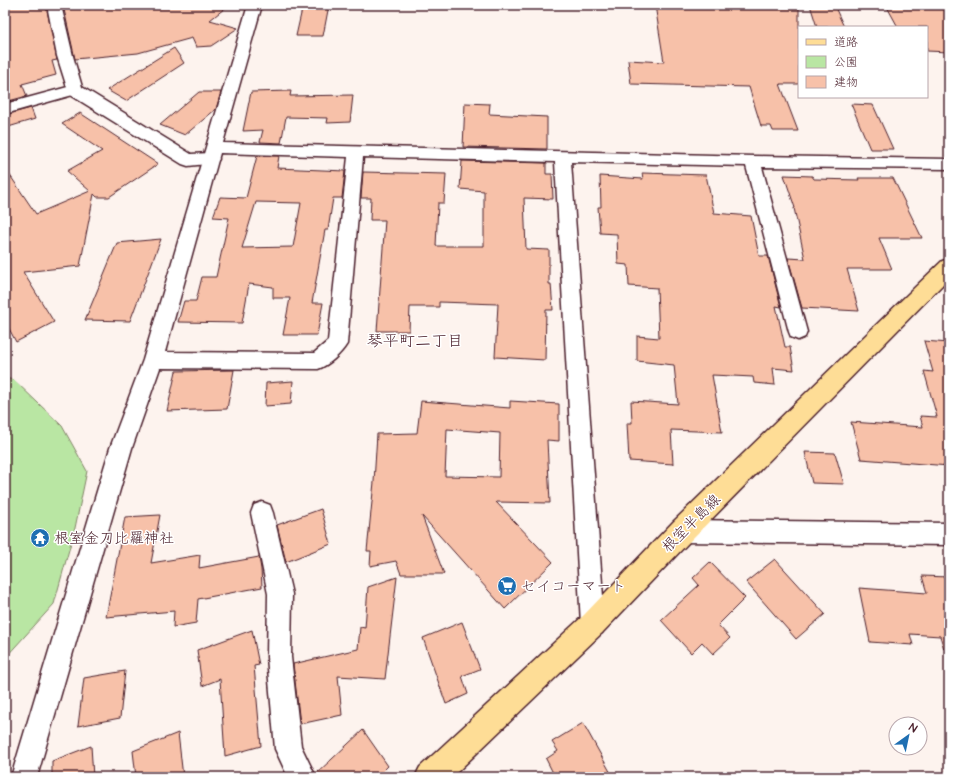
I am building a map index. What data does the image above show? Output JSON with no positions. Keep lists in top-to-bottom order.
{
  "streets": {
    "main road": ["根室半島線"]
  },
  "districts": ["琴平町二丁目"],
  "places": {
    "temple": ["根室金刀比羅神社"],
    "supermarket": ["セイコーマート"]
  },
  "legend": ["道路", "公園", "建物"],
  "north": "top right"
}
